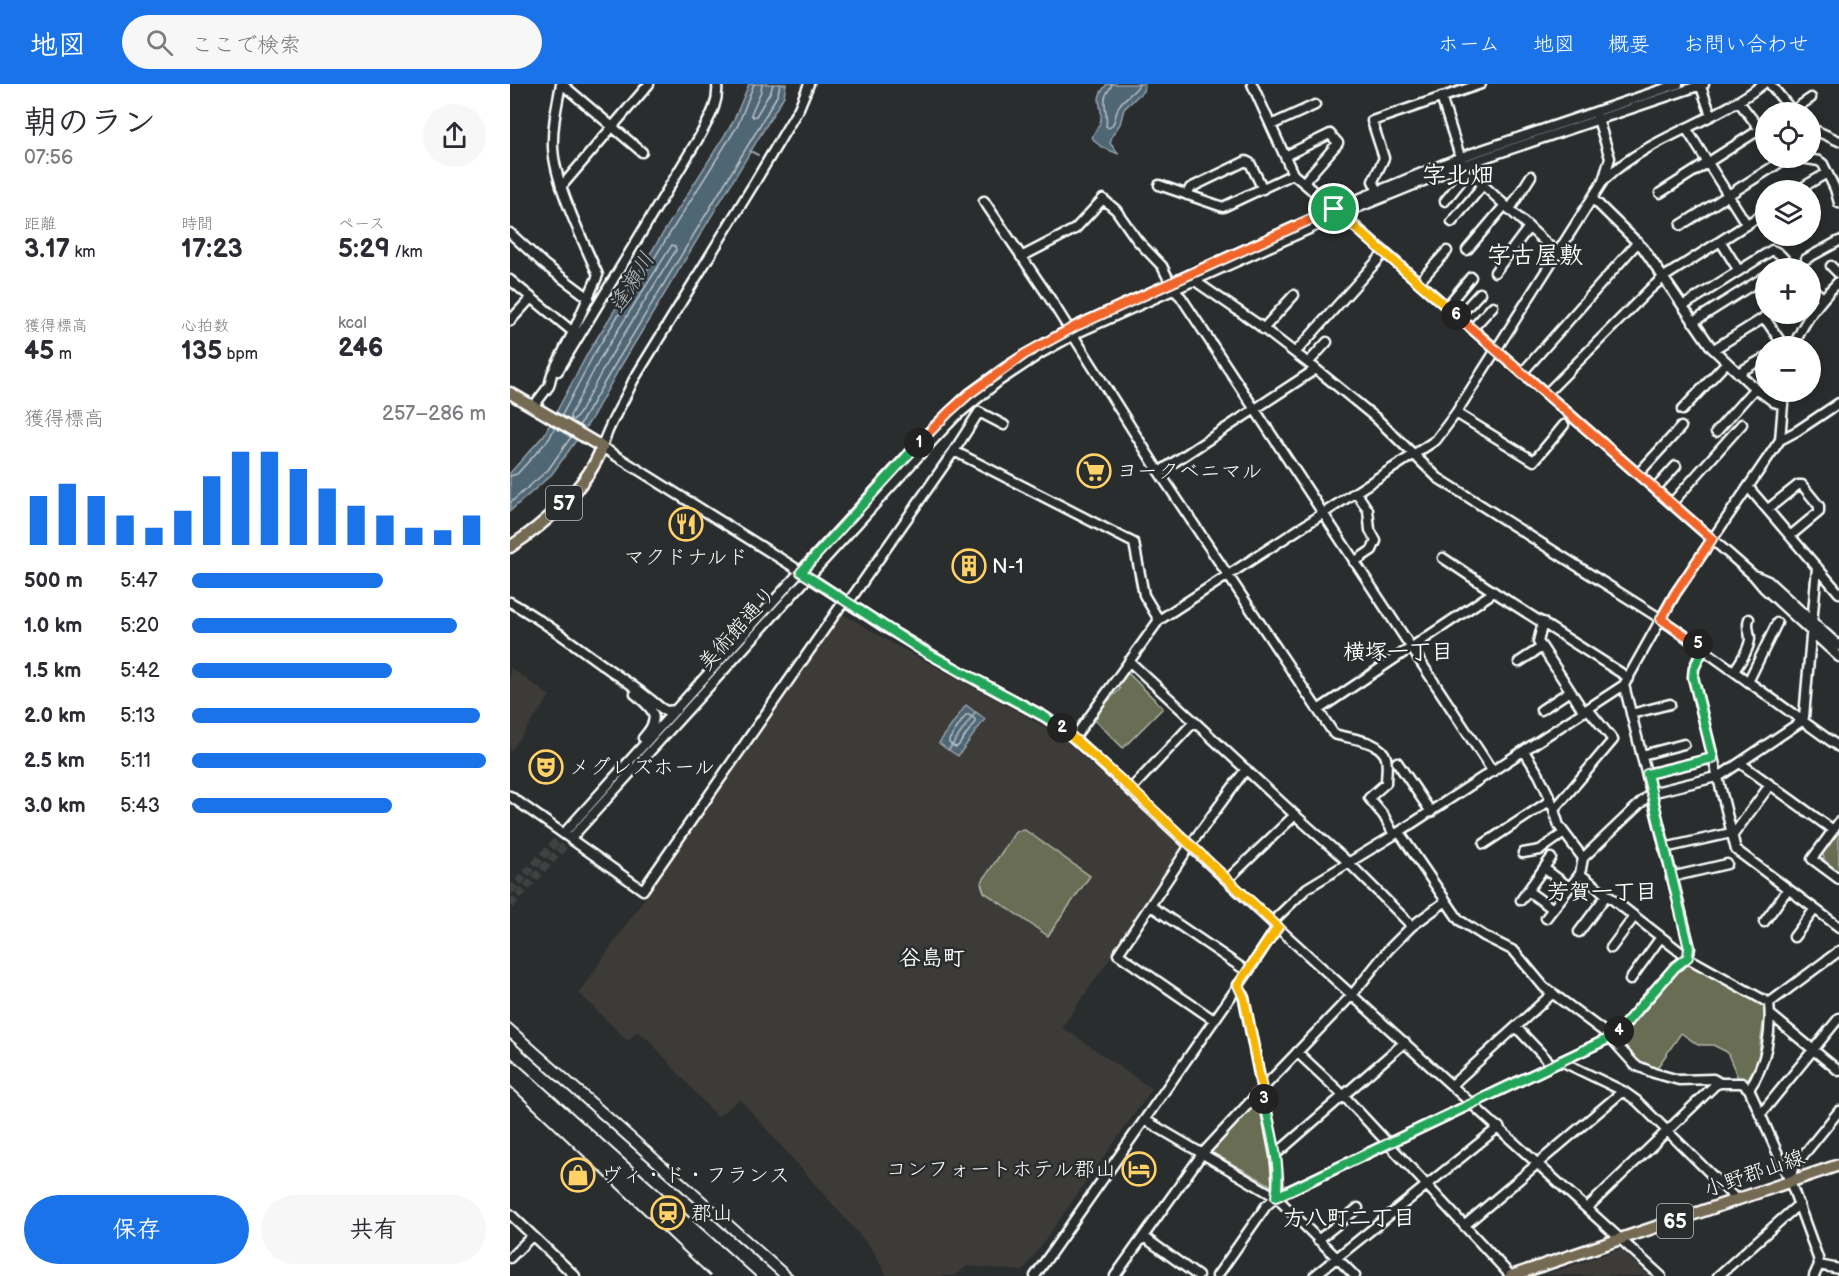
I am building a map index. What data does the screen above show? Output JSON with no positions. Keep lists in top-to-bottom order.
{
  "streets": {
    "main road": ["57", "小野郡山線", "65"],
    "street": ["美術館通り"]
  },
  "districts": [
    "字北畑",
    "字古屋敷",
    "横塚一丁目",
    "芳賀一丁目",
    "谷島町",
    "方八町二丁目"
  ],
  "water": ["逢瀬川"],
  "places": {
    "supermarket": ["ヨークベニマル"],
    "restaurant": ["マクドナルド"],
    "building": ["N-1"],
    "theatre": ["メグレズホール"],
    "hotel": ["コンフォートホテル郡山"],
    "shop": ["ヴィ・ド・フランス"],
    "station": ["郡山"]
  },
  "page": {
    "header": "地図",
    "search": "ここで検索",
    "nav": [
      "ホーム",
      "地図",
      "概要",
      "お問い合わせ"
    ],
    "heading": ["朝のラン", "07:56"],
    "map_buttons": ["+", "−"],
    "stats": [
      ["距離", "3.17 km"],
      ["時間", "17:23"],
      ["ペース", "5:29 /km"],
      ["獲得標高", "45 m"],
      ["心拍数", "135 bpm"],
      ["kcal", "246"]
    ],
    "pins": [
      "6",
      "1",
      "5",
      "2",
      "4",
      "3"
    ],
    "chart": ["獲得標高", "257–286 m"],
    "list": [
      {
        "name": "500 m",
        "note": "5:47"
      },
      {
        "name": "1.0 km",
        "note": "5:20"
      },
      {
        "name": "1.5 km",
        "note": "5:42"
      },
      {
        "name": "2.0 km",
        "note": "5:13"
      },
      {
        "name": "2.5 km",
        "note": "5:11"
      },
      {
        "name": "3.0 km",
        "note": "5:43"
      }
    ],
    "buttons": ["保存", "共有"]
  }
}
